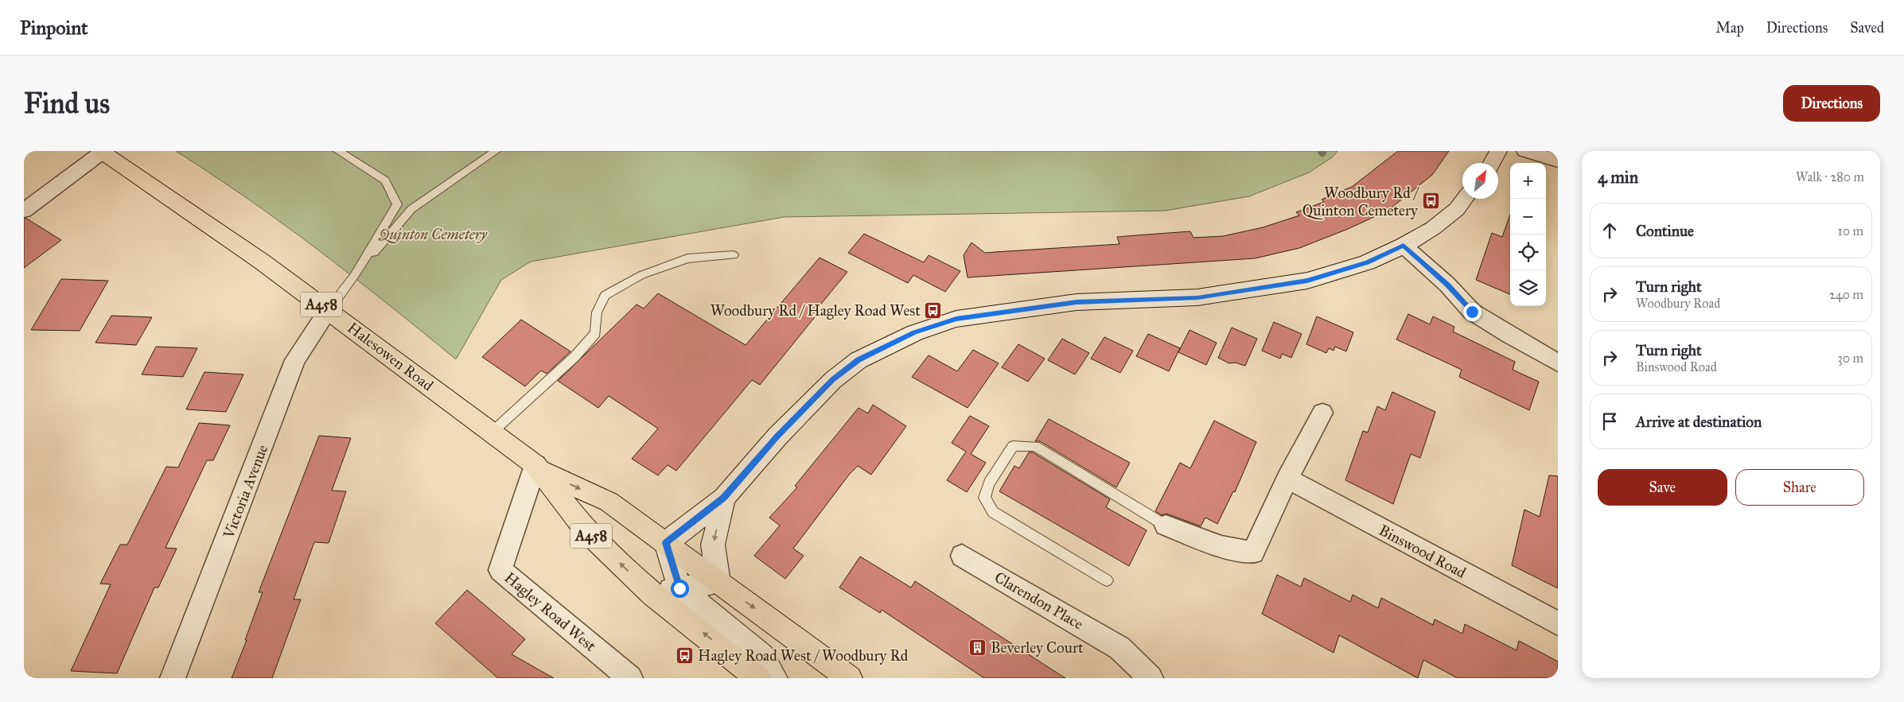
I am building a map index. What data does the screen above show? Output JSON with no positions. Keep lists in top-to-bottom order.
{
  "streets": {
    "highway": ["A458", "Halesowen Road"],
    "street": [
      "Victoria Avenue",
      "Binswood Road",
      "Clarendon Place",
      "Hagley Road West"
    ]
  },
  "crossings": [
    ["A458", "Halesowen Road"],
    ["Halesowen Road", "Victoria Avenue"],
    ["Halesowen Road", "Hagley Road West"]
  ],
  "parks": ["Quinton Cemetery"],
  "places": {
    "bus stop": ["Woodbury Rd / Quinton Cemetery", "Woodbury Rd / Hagley Road West", "Hagley Road West / Woodbury Rd"],
    "building": ["Beverley Court"]
  },
  "north": "top right",
  "page": {
    "header": "Pinpoint",
    "nav": ["Map", "Directions", "Saved"],
    "buttons": [
      "Directions",
      ["Save", "Share"]
    ],
    "title": "Find us",
    "heading": ["4 min", "Walk · 280 m"],
    "map_buttons": ["+", "−"],
    "list": [
      ["Continue", "10 m"],
      ["Turn right", "Woodbury Road", "240 m"],
      ["Turn right", "Binswood Road", "30 m"],
      "Arrive at destination"
    ]
  }
}
